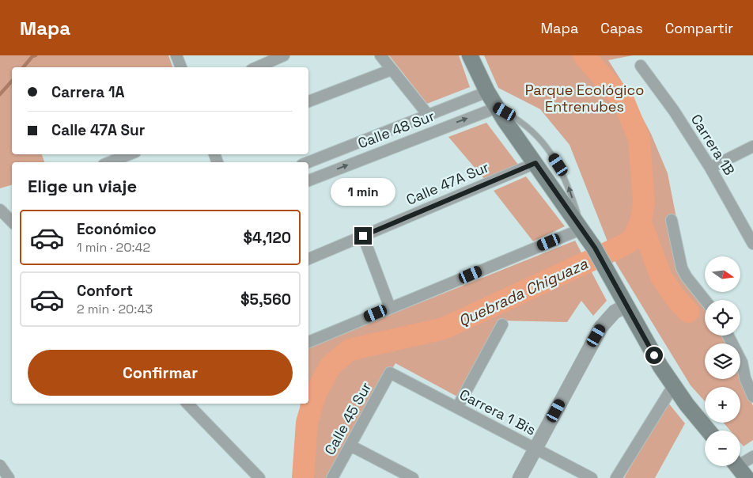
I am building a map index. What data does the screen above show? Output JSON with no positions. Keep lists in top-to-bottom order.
{
  "streets": {
    "street": [
      "Calle 48 Sur",
      "Carrera 1B",
      "Calle 47A Sur",
      "Carrera 1 Bis",
      "Calle 45 Sur"
    ]
  },
  "crossings": [
    ["Carrera 1 Bis", "Calle 45 Sur"]
  ],
  "water": ["Quebrada Chiguaza"],
  "parks": ["Parque Ecológico Entrenubes"],
  "north": "right",
  "page": {
    "header": "Mapa",
    "nav": ["Mapa", "Capas", "Compartir"],
    "banner": ["Carrera 1A", "Calle 47A Sur"],
    "heading": "Elige un viaje",
    "bubble": "1 min",
    "list": [
      {
        "name": "Económico",
        "note": "1 min · 20:42",
        "value": "$4,120"
      },
      {
        "name": "Confort",
        "note": "2 min · 20:43",
        "value": "$5,560"
      }
    ],
    "map_buttons": ["+", "−"],
    "buttons": "Confirmar"
  }
}
